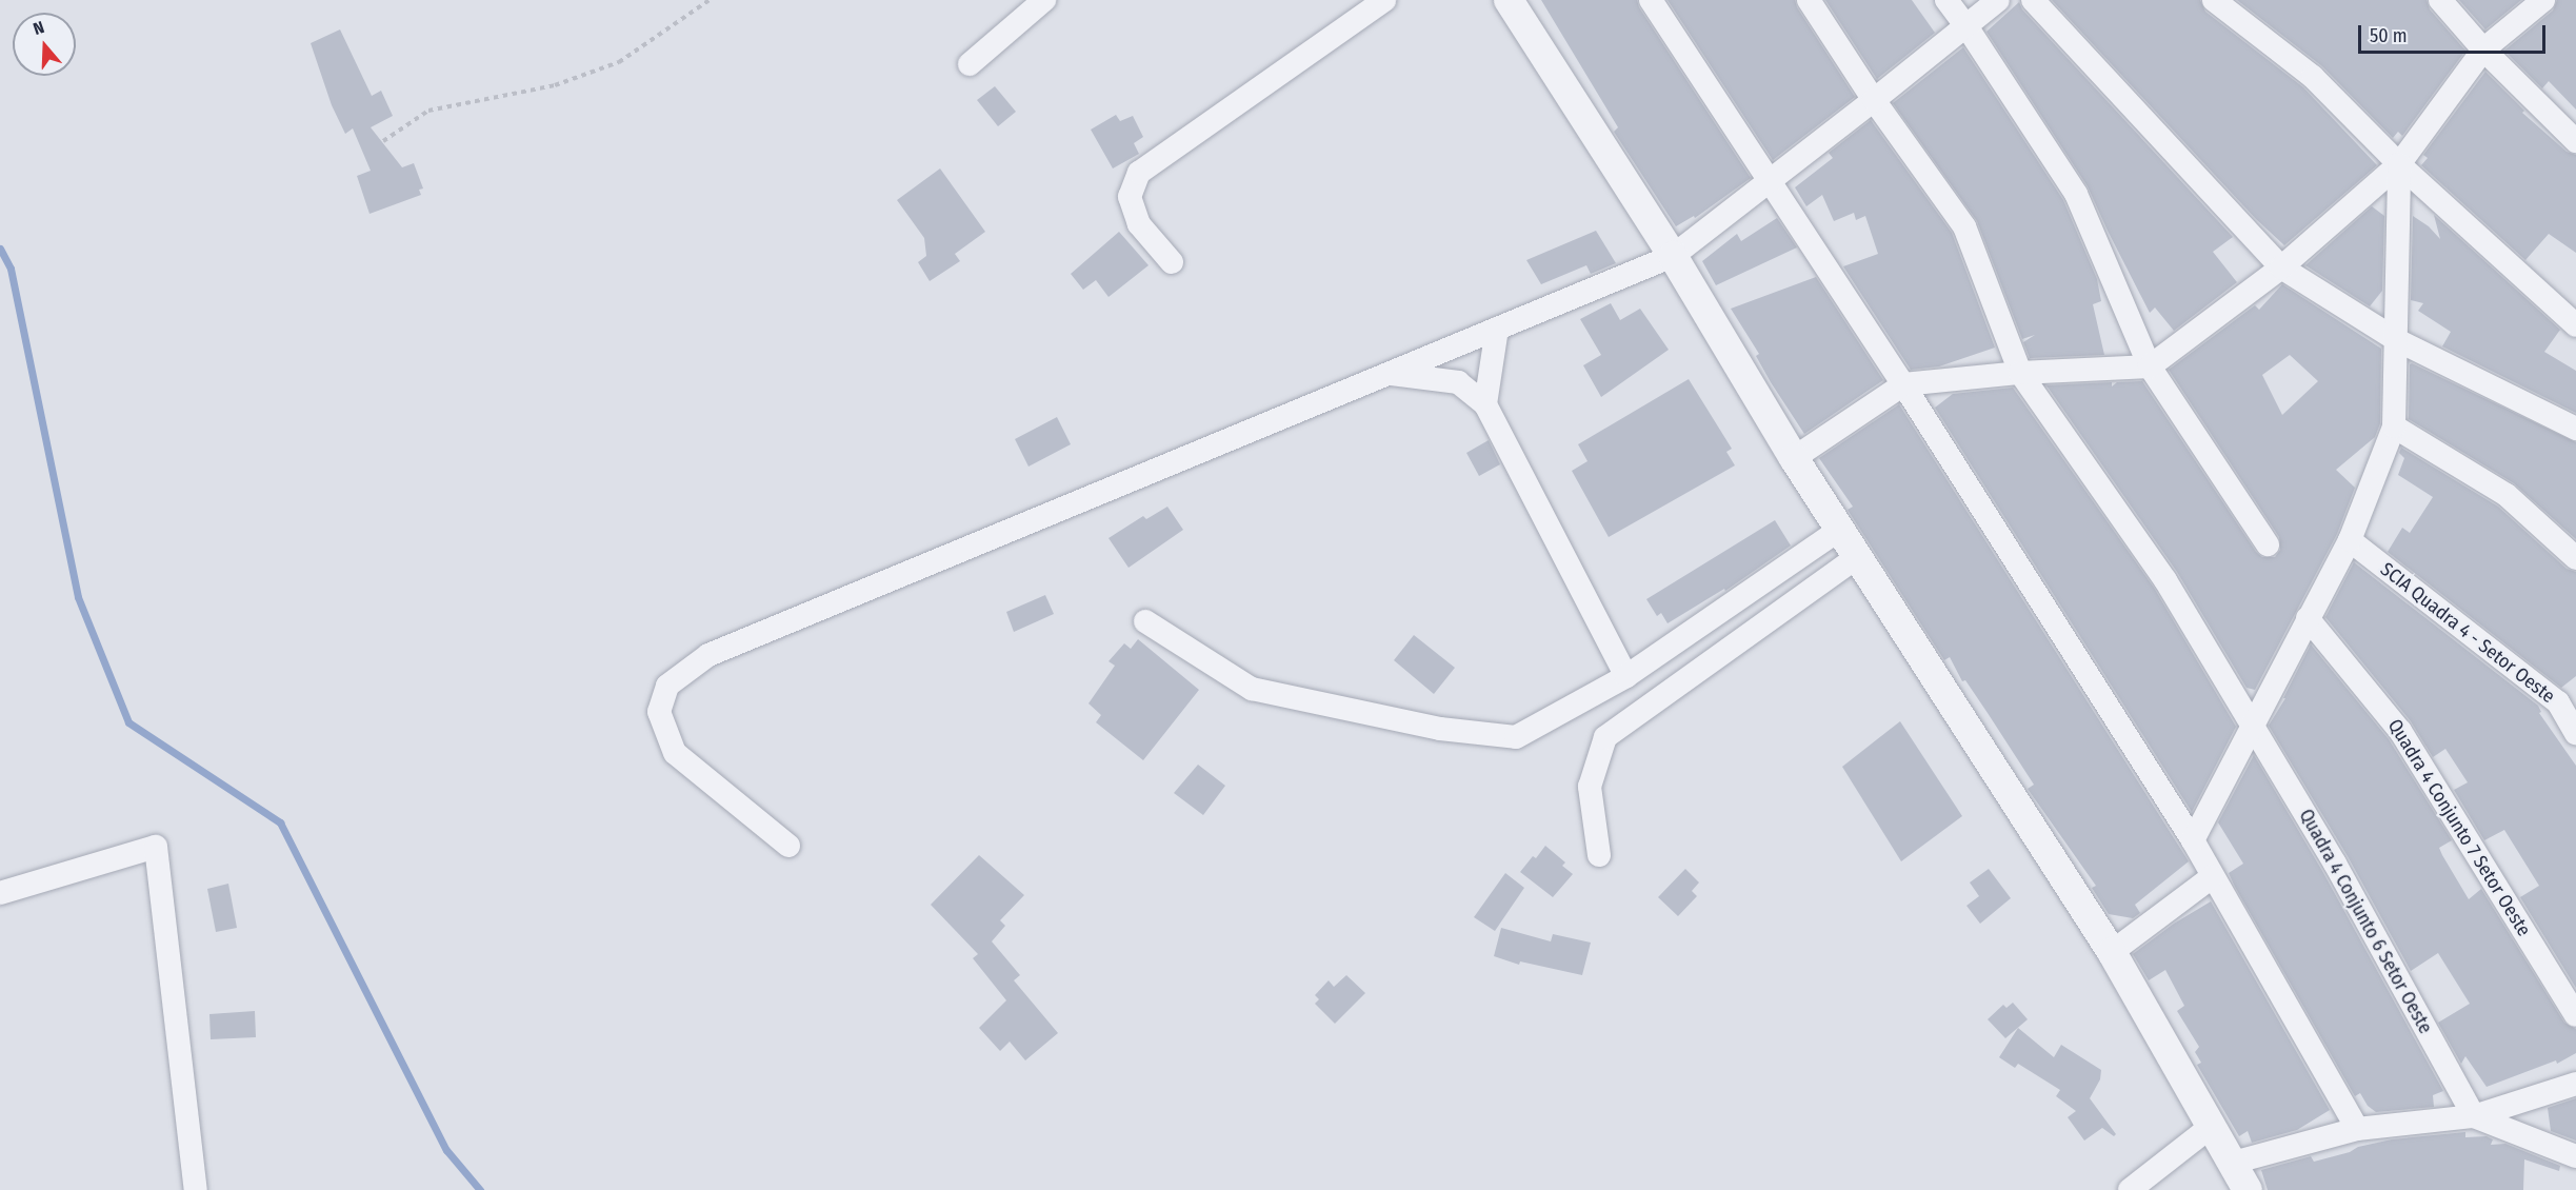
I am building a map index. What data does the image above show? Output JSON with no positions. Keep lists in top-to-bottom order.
{
  "streets": {
    "street": ["SCIA Quadra 4 - Setor Oeste", "Quadra 4 Conjunto 7 Setor Oeste", "Quadra 4 Conjunto 6 Setor Oeste"]
  },
  "scale_bar": "50 m",
  "north": "top"
}
